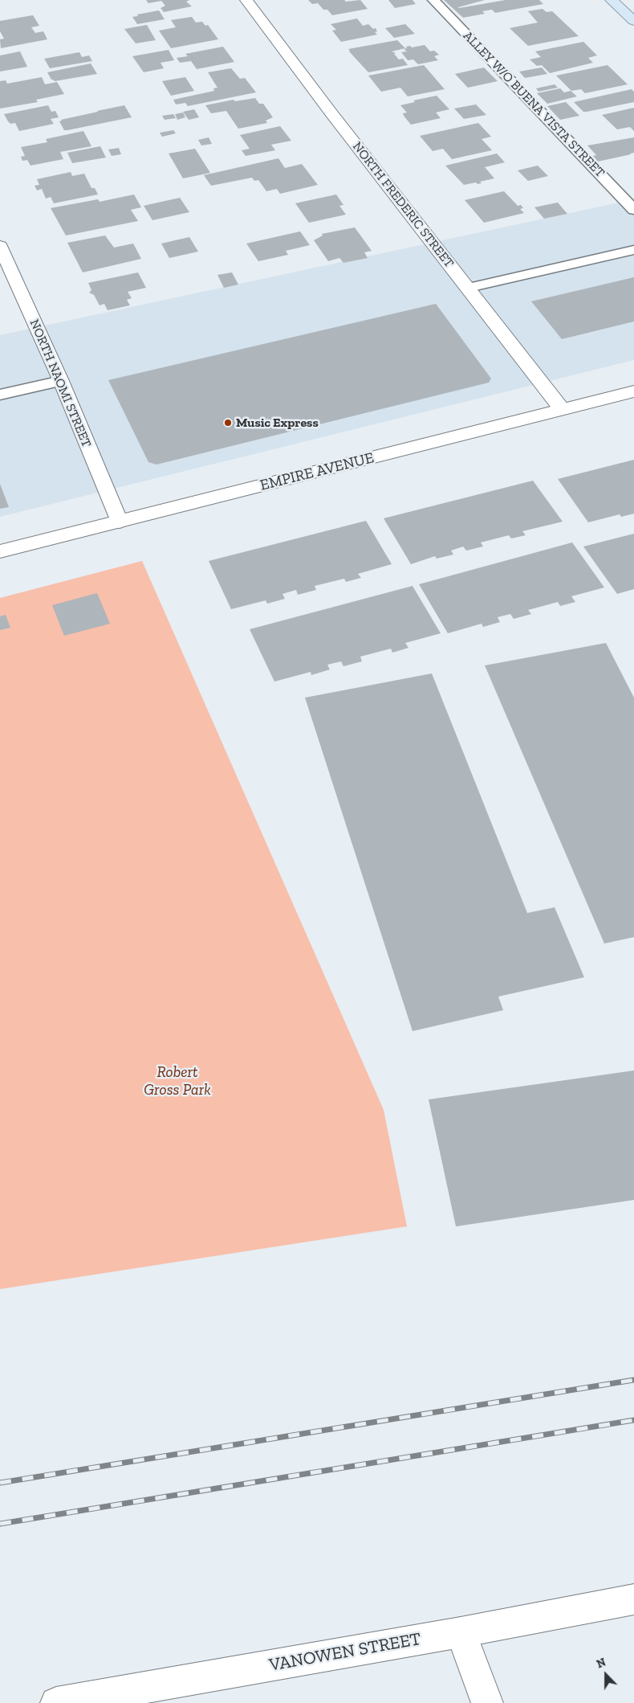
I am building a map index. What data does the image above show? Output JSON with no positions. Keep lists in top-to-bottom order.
{
  "streets": {
    "street": [
      "NORTH FREDERIC STREET",
      "NORTH NAOMI STREET",
      "EMPIRE AVENUE",
      "VANOWEN STREET"
    ],
    "lane": ["ALLEY W/O BUENA VISTA STREET"]
  },
  "crossings": [
    ["NORTH FREDERIC STREET", "EMPIRE AVENUE"],
    ["NORTH NAOMI STREET", "EMPIRE AVENUE"]
  ],
  "parks": ["Robert Gross Park"],
  "places": ["Music Express"],
  "north": "top"
}
